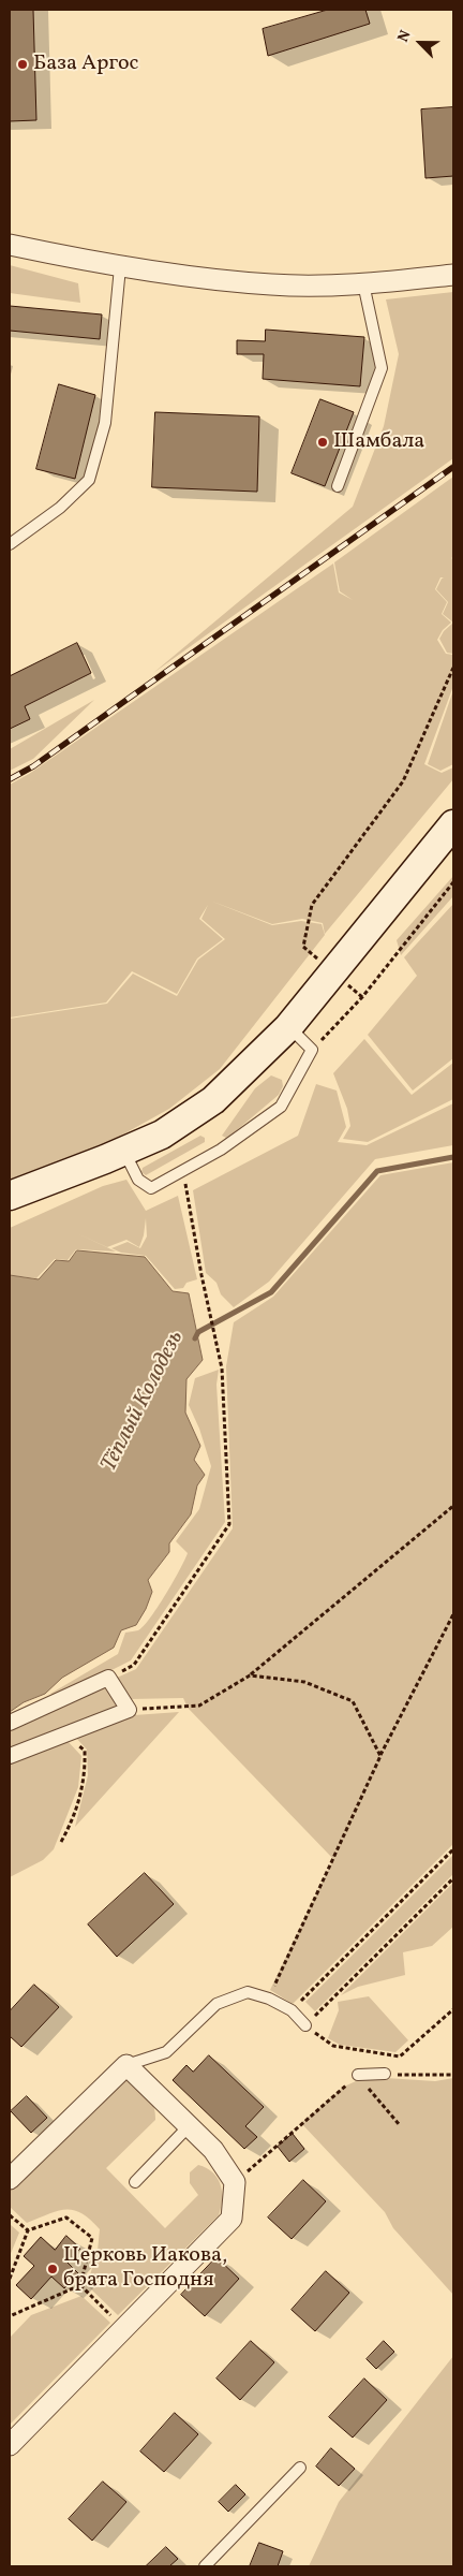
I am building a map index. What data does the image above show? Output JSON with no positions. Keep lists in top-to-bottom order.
{
  "water": ["Тёплый Колодезь"],
  "places": ["База Аргос", "Шамбала", "Церковь Иакова, брата Господня"],
  "north": "top left"
}
